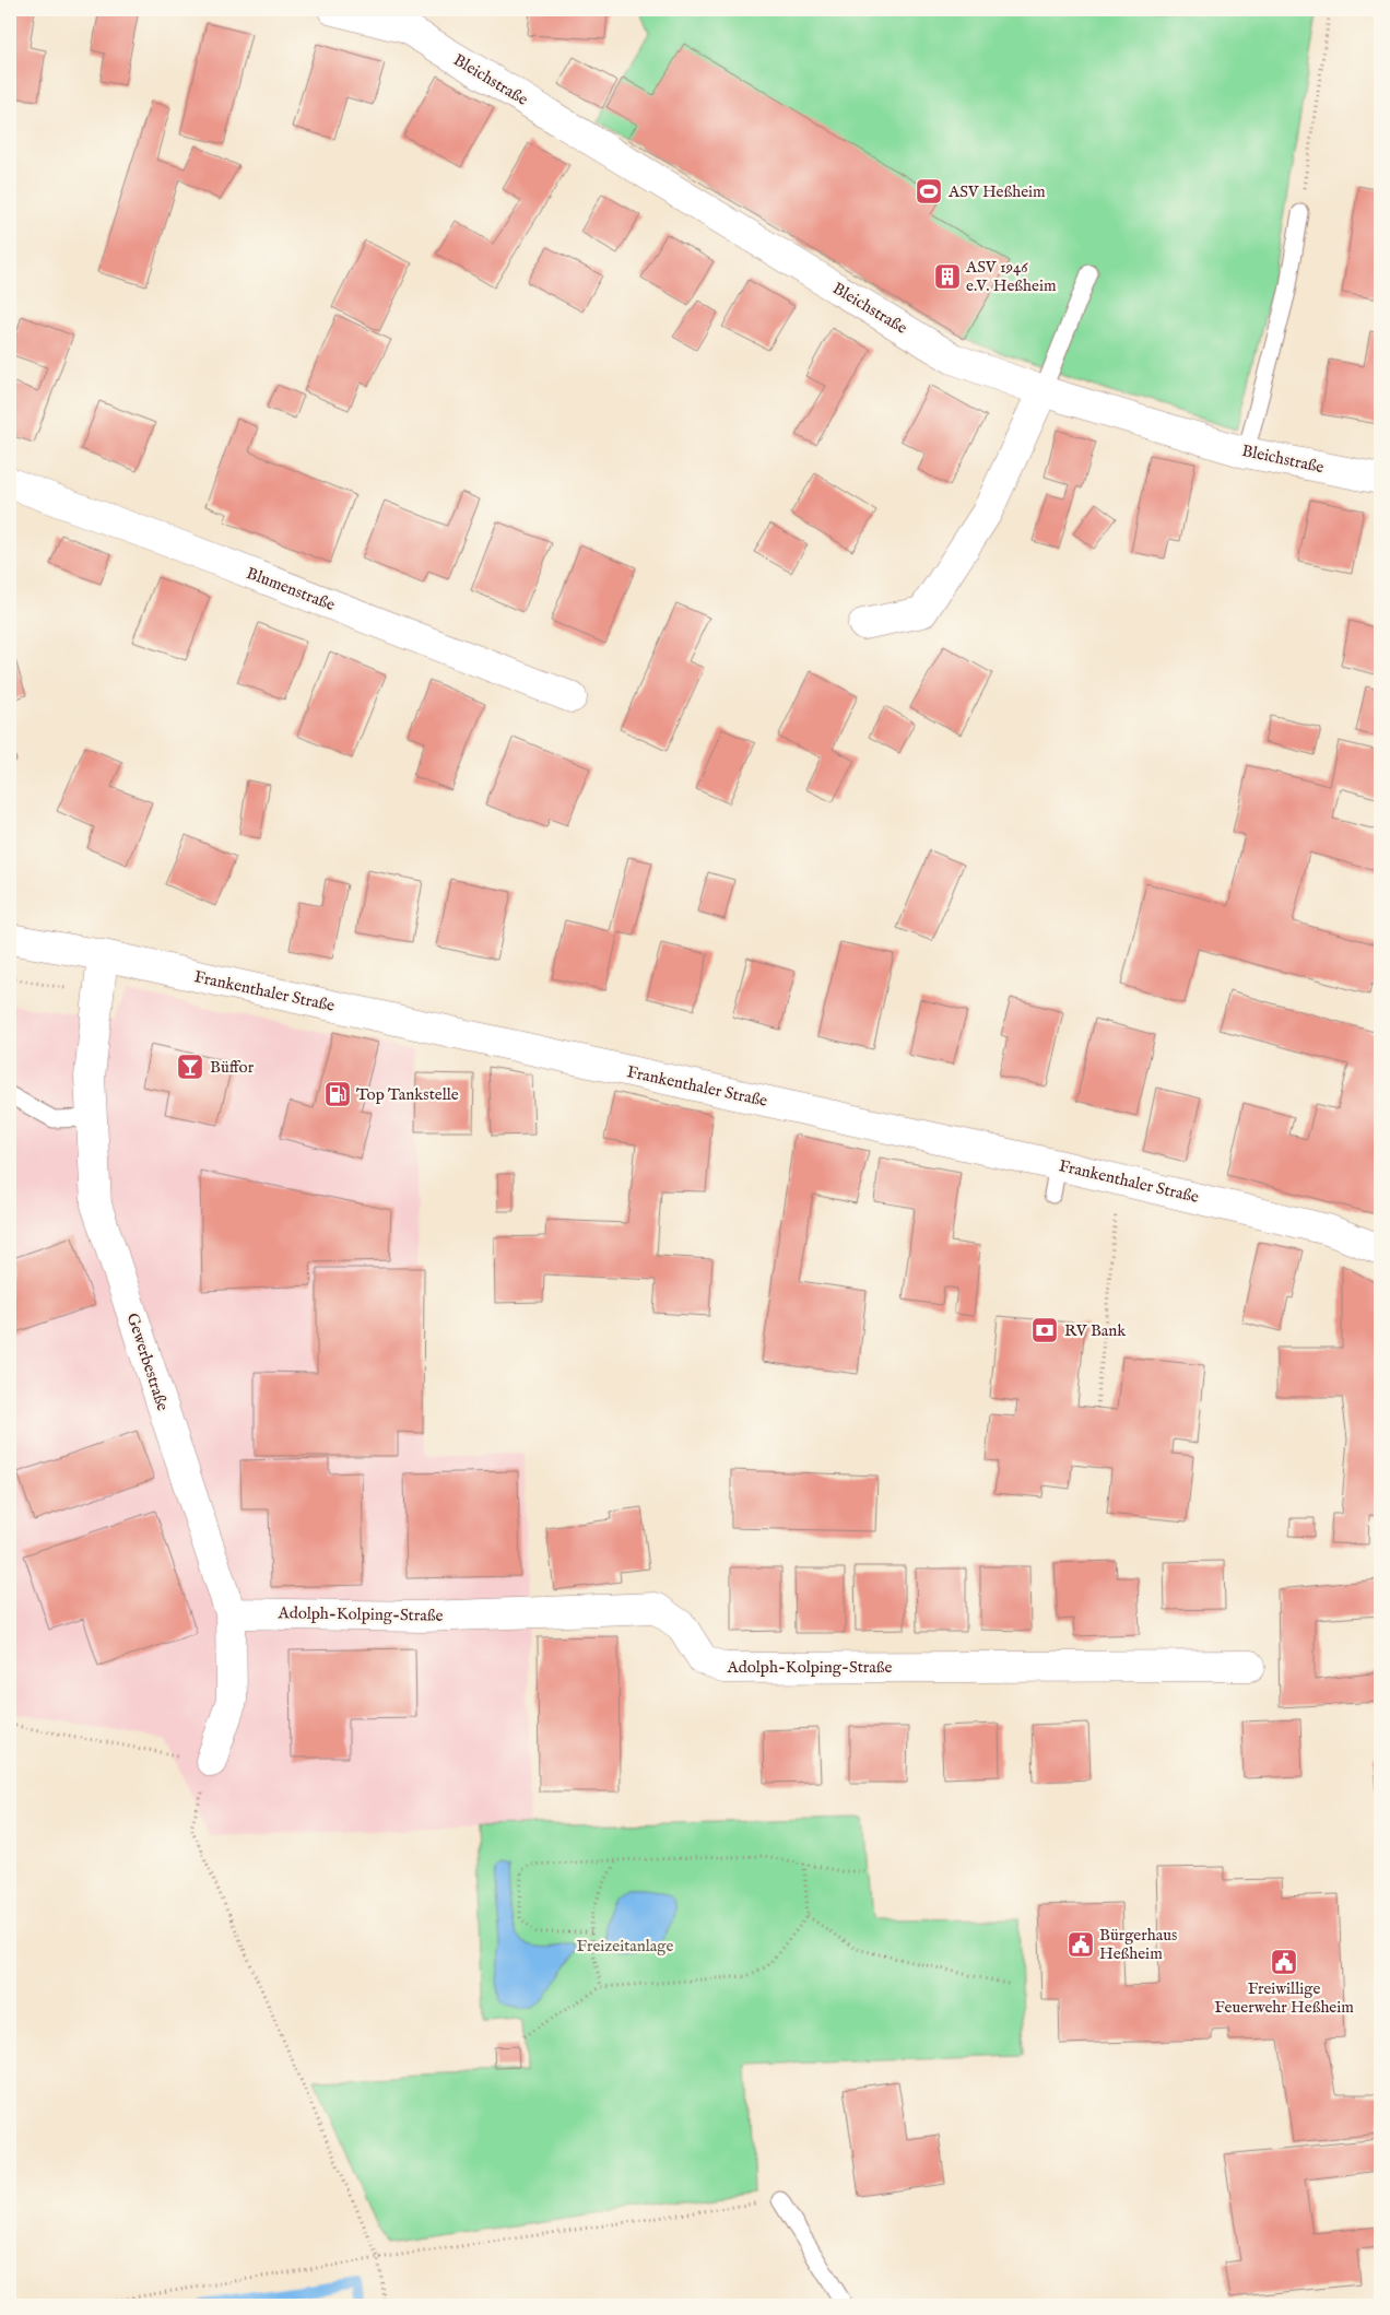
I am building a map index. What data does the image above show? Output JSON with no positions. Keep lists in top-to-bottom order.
{
  "streets": {
    "street": [
      "Bleichstraße",
      "Blumenstraße",
      "Frankenthaler Straße",
      "Gewerbestraße",
      "Adolph-Kolping-Straße"
    ]
  },
  "crossings": [
    ["Frankenthaler Straße", "Gewerbestraße"],
    ["Gewerbestraße", "Adolph-Kolping-Straße"]
  ],
  "parks": ["Freizeitanlage"],
  "places": {
    "sports": ["ASV Heßheim"],
    "building": ["ASV 1946 e.V. Heßheim"],
    "bar": ["Büffor"],
    "fuel station": ["Top Tankstelle"],
    "bank": ["RV Bank"],
    "public building": ["Bürgerhaus Heßheim", "Freiwillige Feuerwehr Heßheim"]
  }
}
